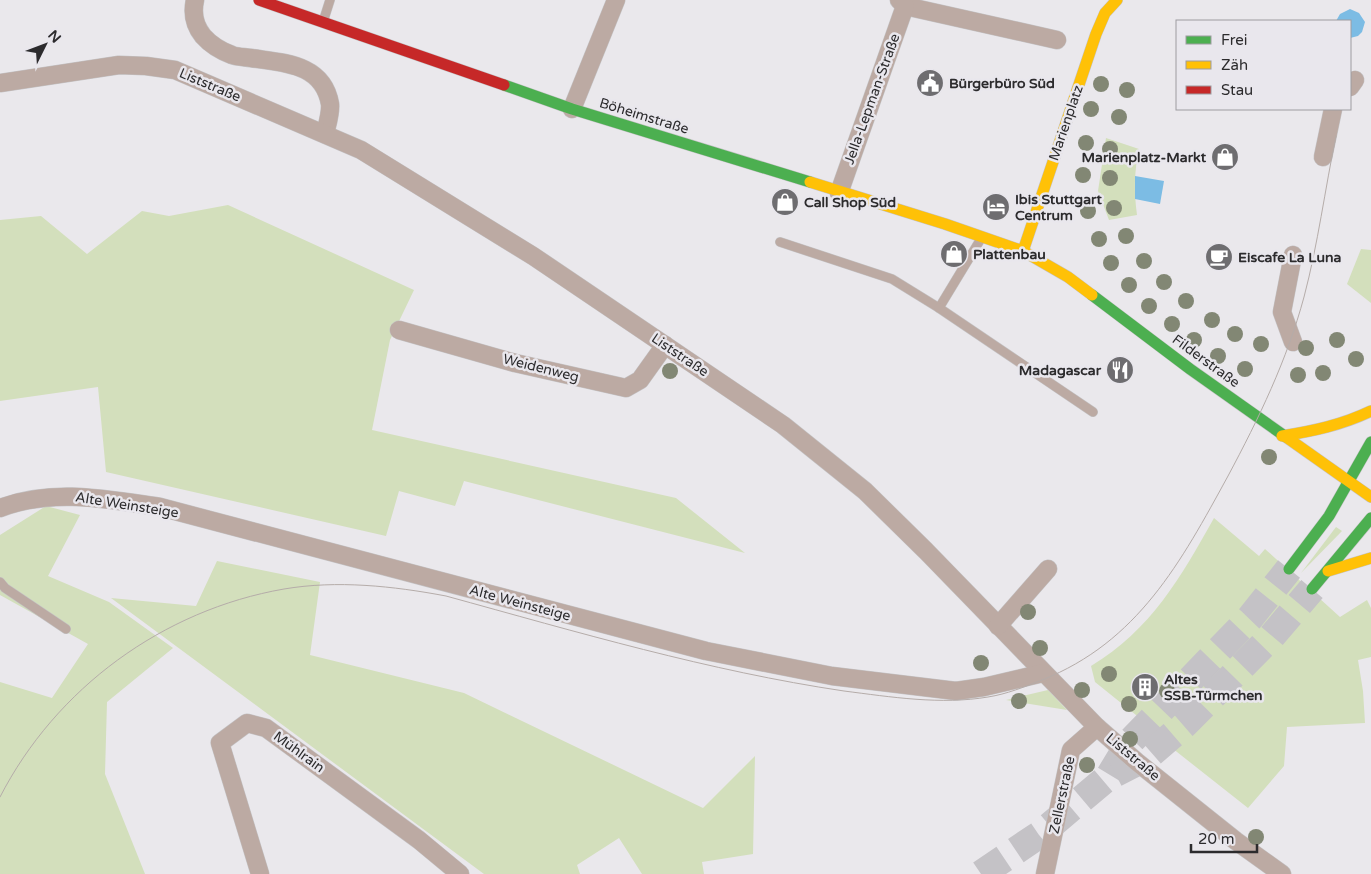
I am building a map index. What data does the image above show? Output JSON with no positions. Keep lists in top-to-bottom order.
{
  "streets": {
    "street": [
      "Liststraße",
      "Jella-Lepman-Straße",
      "Böheimstraße",
      "Marienplatz",
      "Filderstraße",
      "Weidenweg",
      "Alte Weinsteige",
      "Mühlrain",
      "Zellerstraße"
    ]
  },
  "crossings": [
    ["Liststraße", "Weidenweg"],
    ["Liststraße", "Alte Weinsteige"],
    ["Liststraße", "Zellerstraße"],
    ["Jella-Lepman-Straße", "Böheimstraße"],
    ["Böheimstraße", "Marienplatz"],
    ["Böheimstraße", "Filderstraße"],
    ["Marienplatz", "Filderstraße"]
  ],
  "places": {
    "public building": ["Bürgerbüro Süd"],
    "shop": ["Marienplatz-Markt", "Call Shop Süd", "Plattenbau"],
    "hotel": ["Ibis Stuttgart Centrum"],
    "cafe": ["Eiscafe La Luna"],
    "restaurant": ["Madagascar"],
    "building": ["Altes SSB-Türmchen"]
  },
  "legend": ["Frei", "Zäh", "Stau"],
  "scale_bar": "20 m",
  "north": "top right"
}
